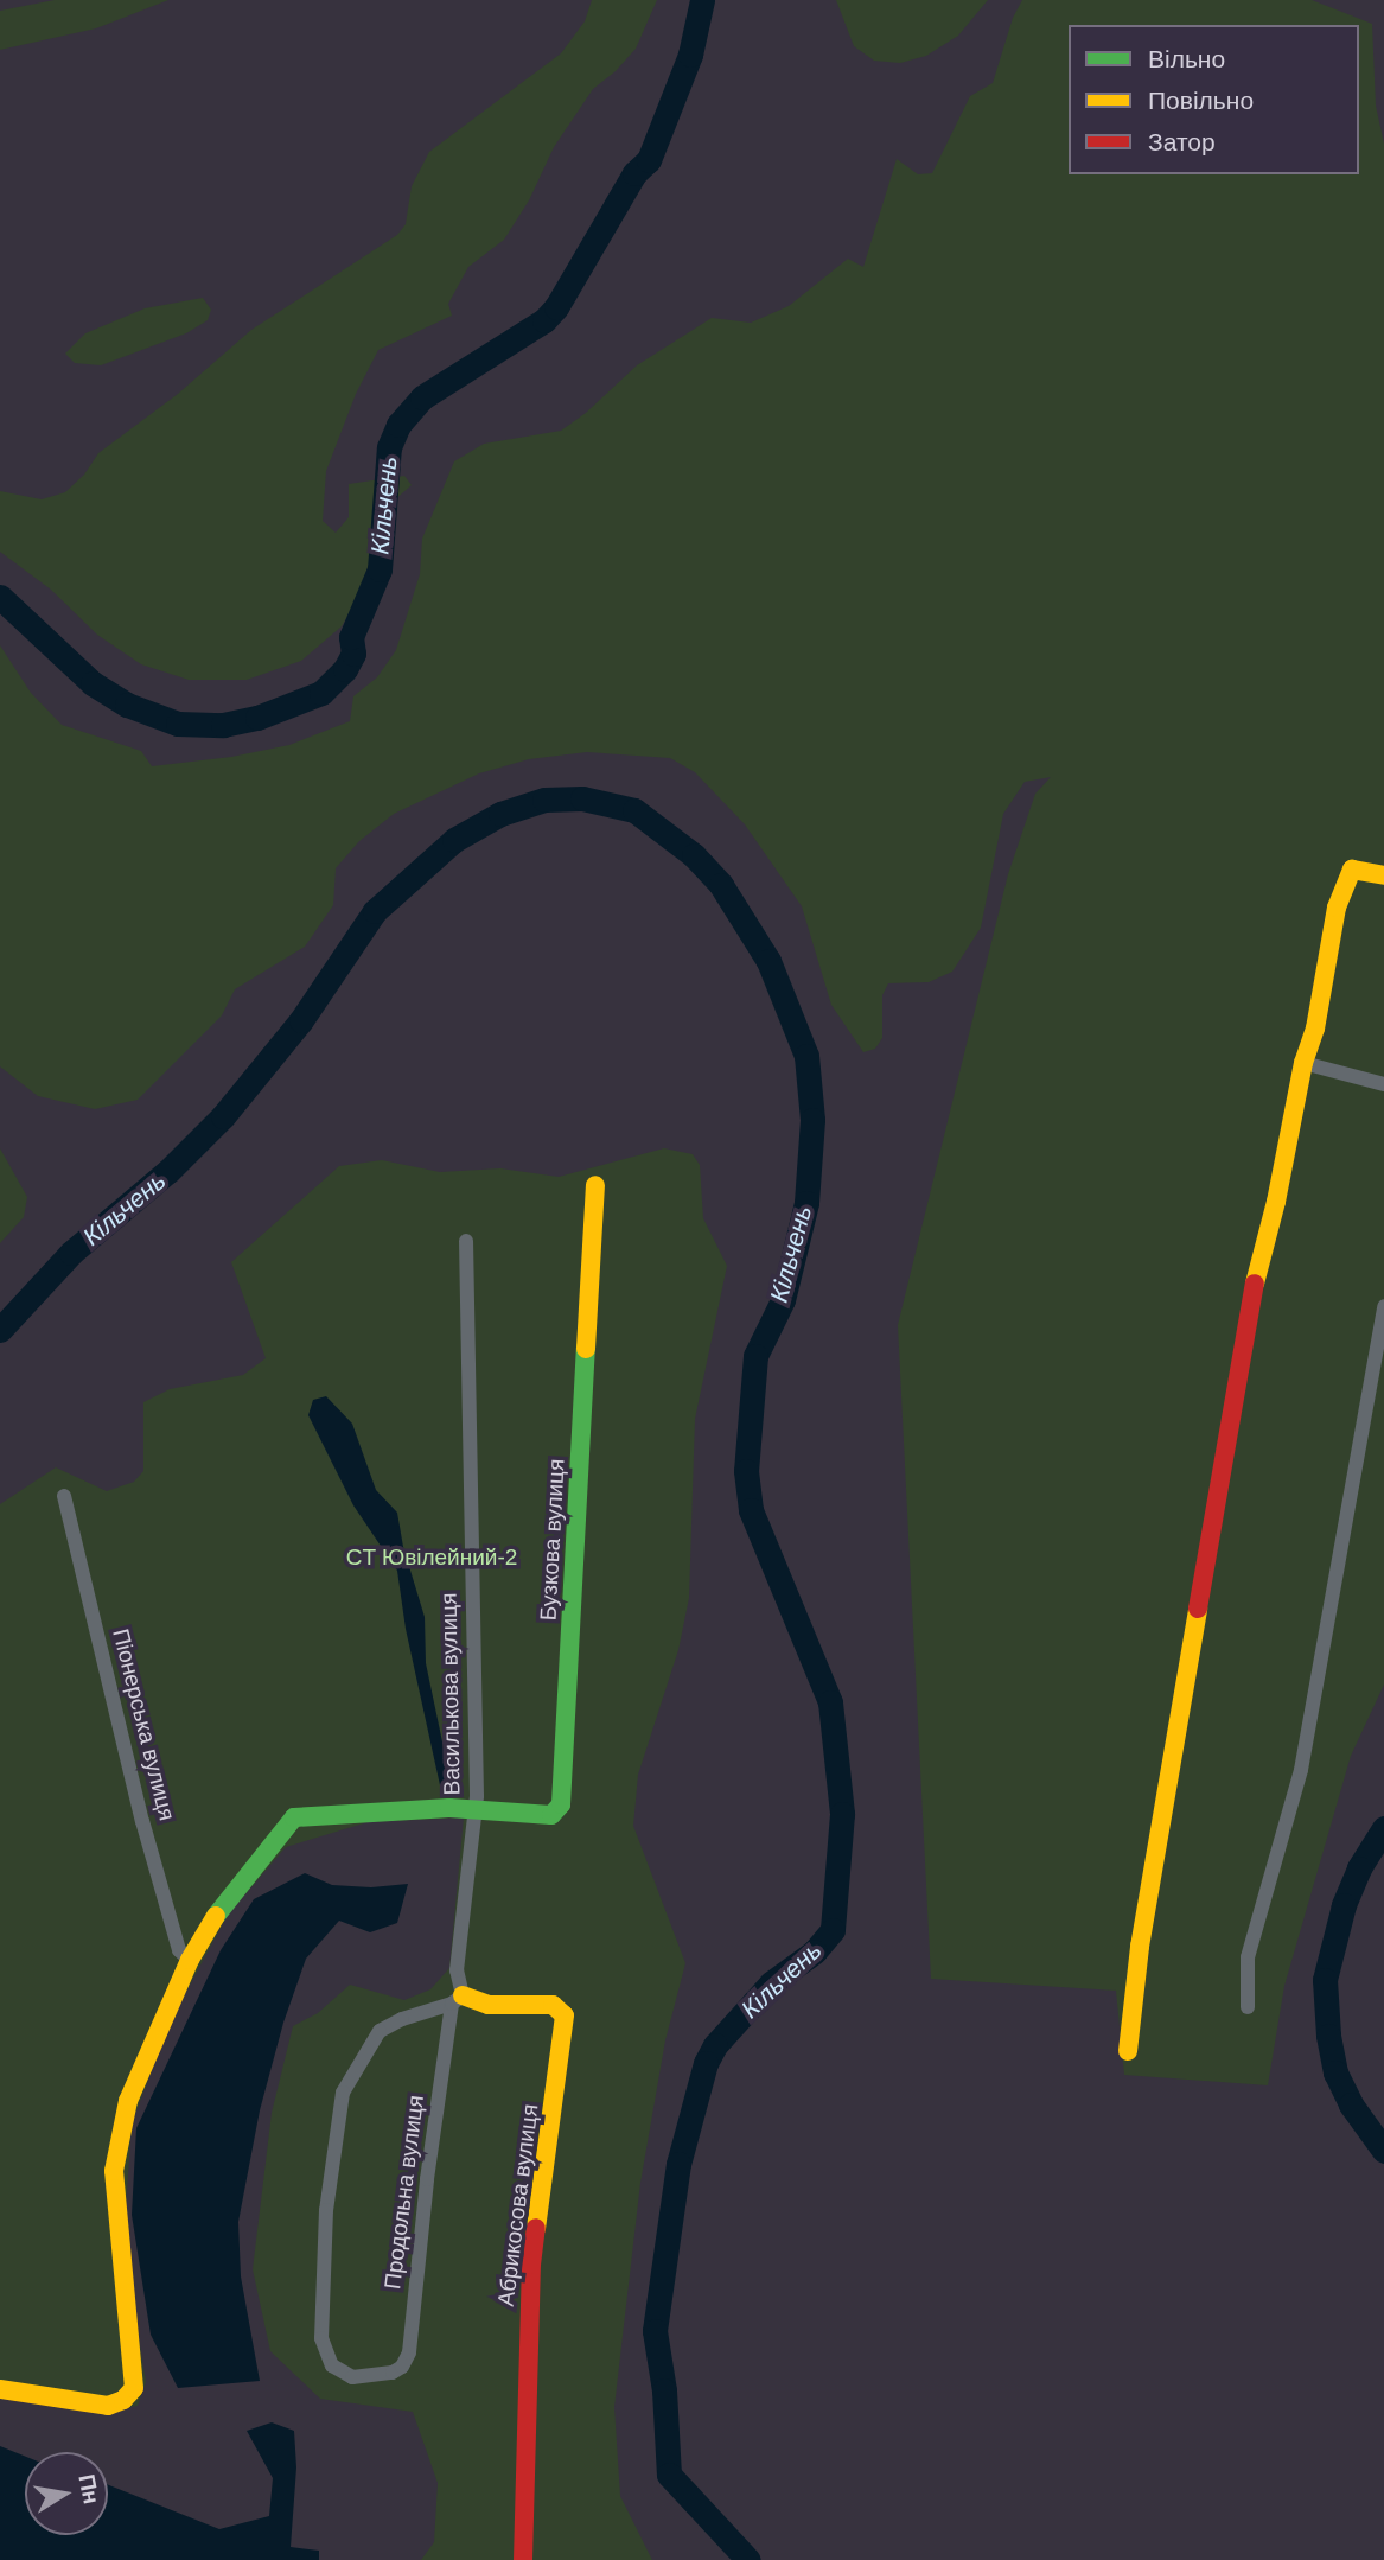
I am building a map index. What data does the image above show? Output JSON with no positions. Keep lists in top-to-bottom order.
{
  "streets": {
    "street": [
      "Бузкова вулиця",
      "Василькова вулиця",
      "Піонерська вулиця",
      "Продольна вулиця",
      "Абрикосова вулиця"
    ]
  },
  "crossings": [
    ["Бузкова вулиця", "Василькова вулиця"],
    ["Василькова вулиця", "Продольна вулиця"],
    ["Василькова вулиця", "Абрикосова вулиця"],
    ["Продольна вулиця", "Абрикосова вулиця"]
  ],
  "water": ["Кільчень"],
  "parks": ["СT Ювілейний-2"],
  "legend": ["Вільно", "Повільно", "Затор"],
  "north": "right"
}
